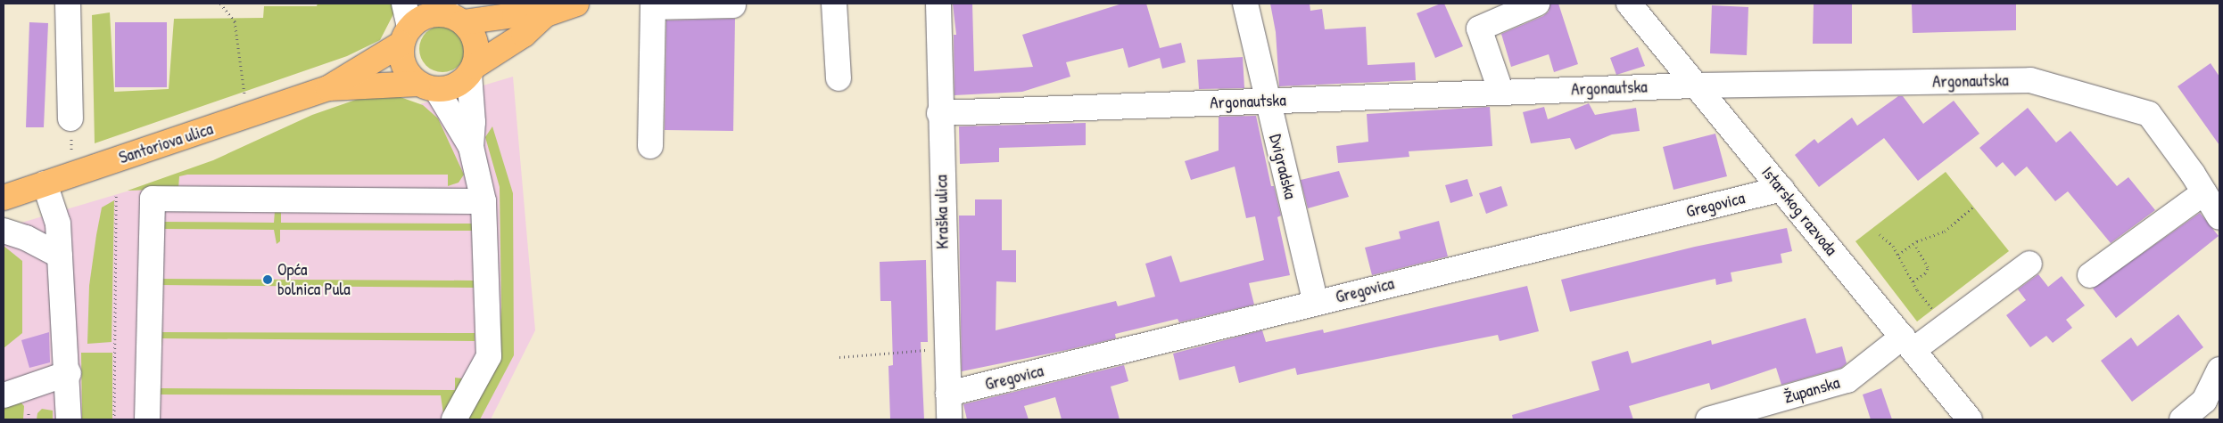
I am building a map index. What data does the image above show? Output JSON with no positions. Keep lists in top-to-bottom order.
{
  "streets": {
    "main road": ["Santoriova ulica"],
    "street": [
      "Argonautska",
      "Dvigradska",
      "Gregovica",
      "Istarskog razvoda",
      "Kraška ulica",
      "Županska"
    ]
  },
  "crossings": [
    ["Argonautska", "Dvigradska"],
    ["Argonautska", "Istarskog razvoda"],
    ["Argonautska", "Kraška ulica"],
    ["Dvigradska", "Gregovica"],
    ["Gregovica", "Istarskog razvoda"],
    ["Gregovica", "Kraška ulica"],
    ["Istarskog razvoda", "Županska"]
  ],
  "places": ["Opća bolnica Pula"]
}
